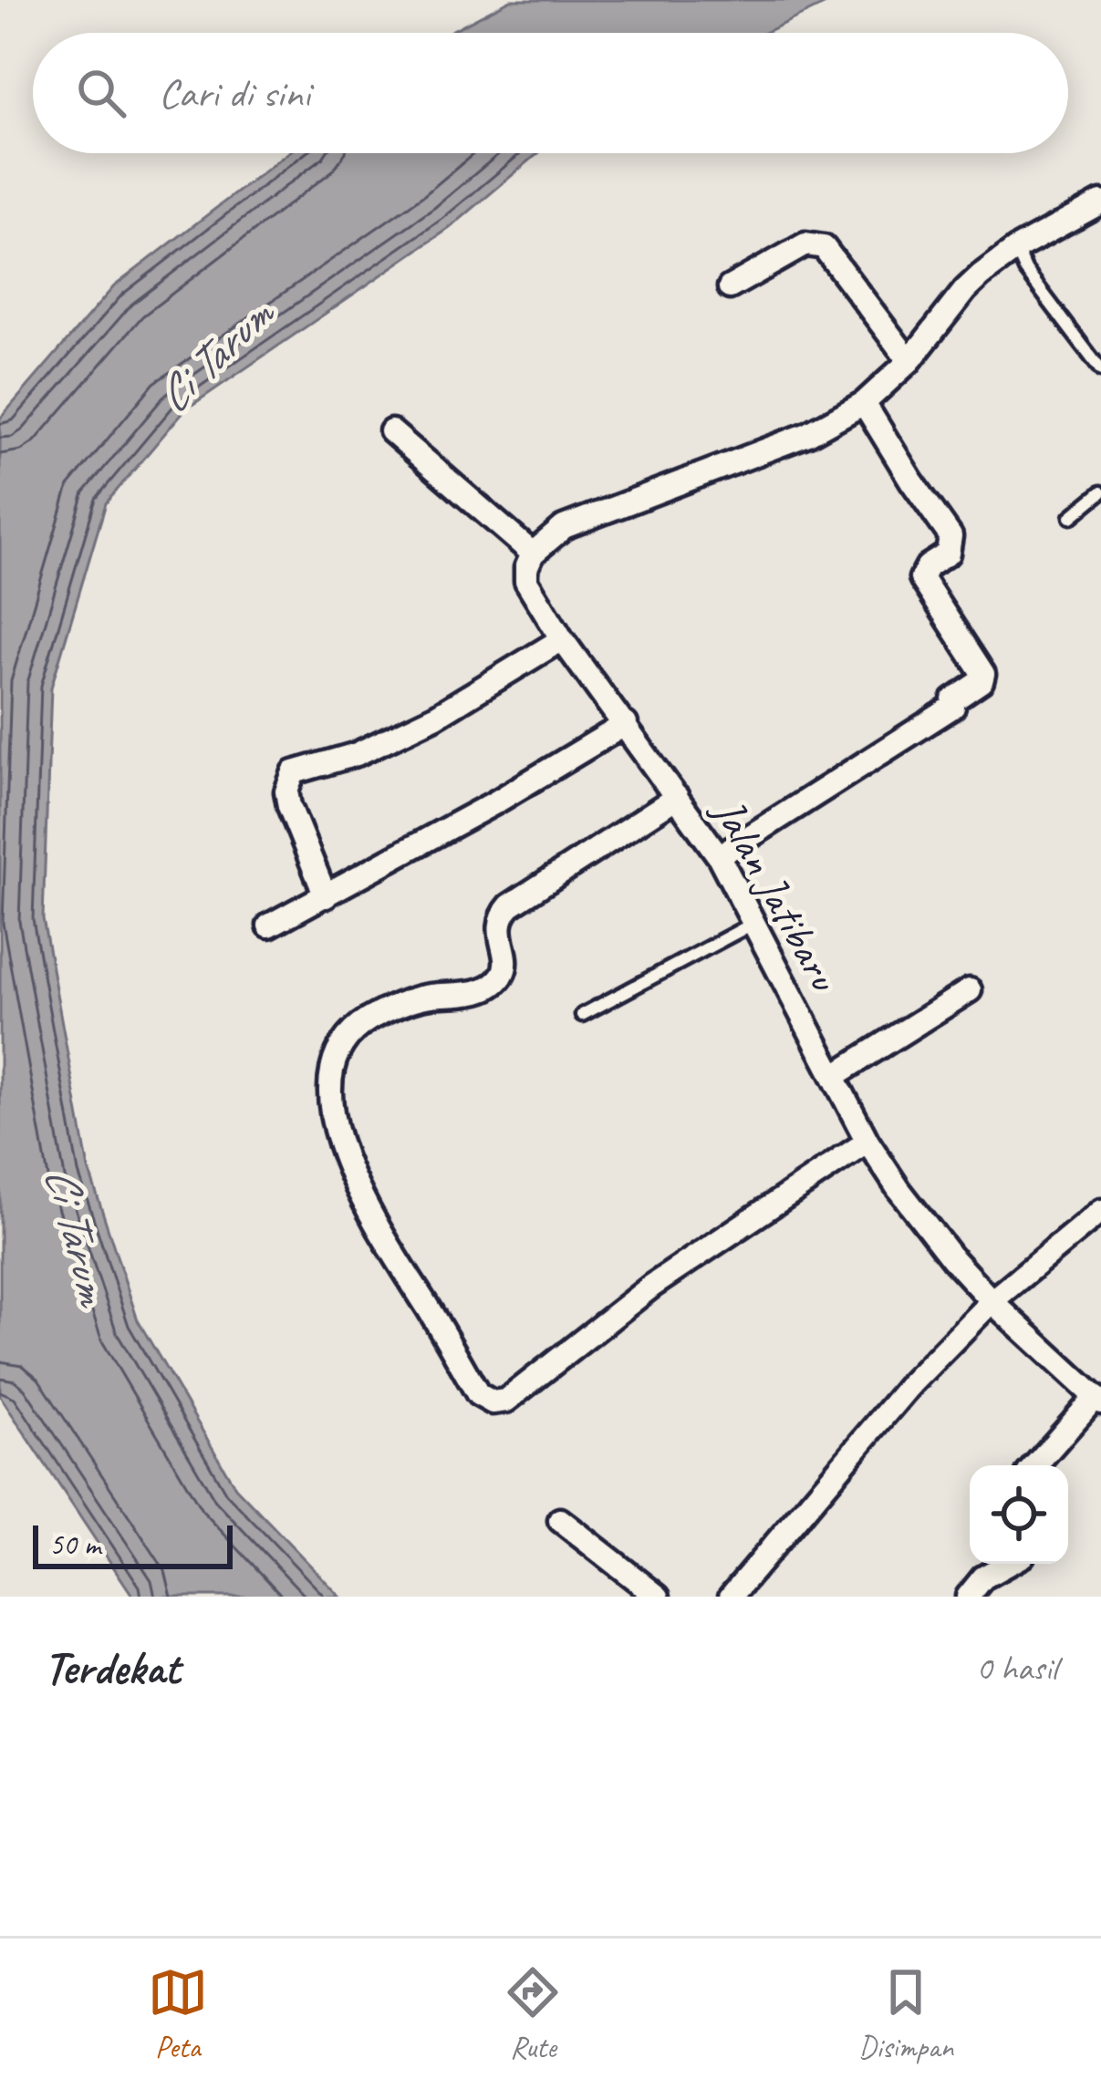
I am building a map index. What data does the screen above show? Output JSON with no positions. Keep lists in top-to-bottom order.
{
  "streets": {
    "street": ["Jalan Jatibaru"]
  },
  "water": ["Ci Tarum"],
  "scale_bar": "50 m",
  "page": {
    "search": "Cari di sini",
    "scale": "50 m",
    "heading": ["Terdekat", "0 hasil"],
    "nav": ["Peta", "Rute", "Disimpan"]
  }
}
